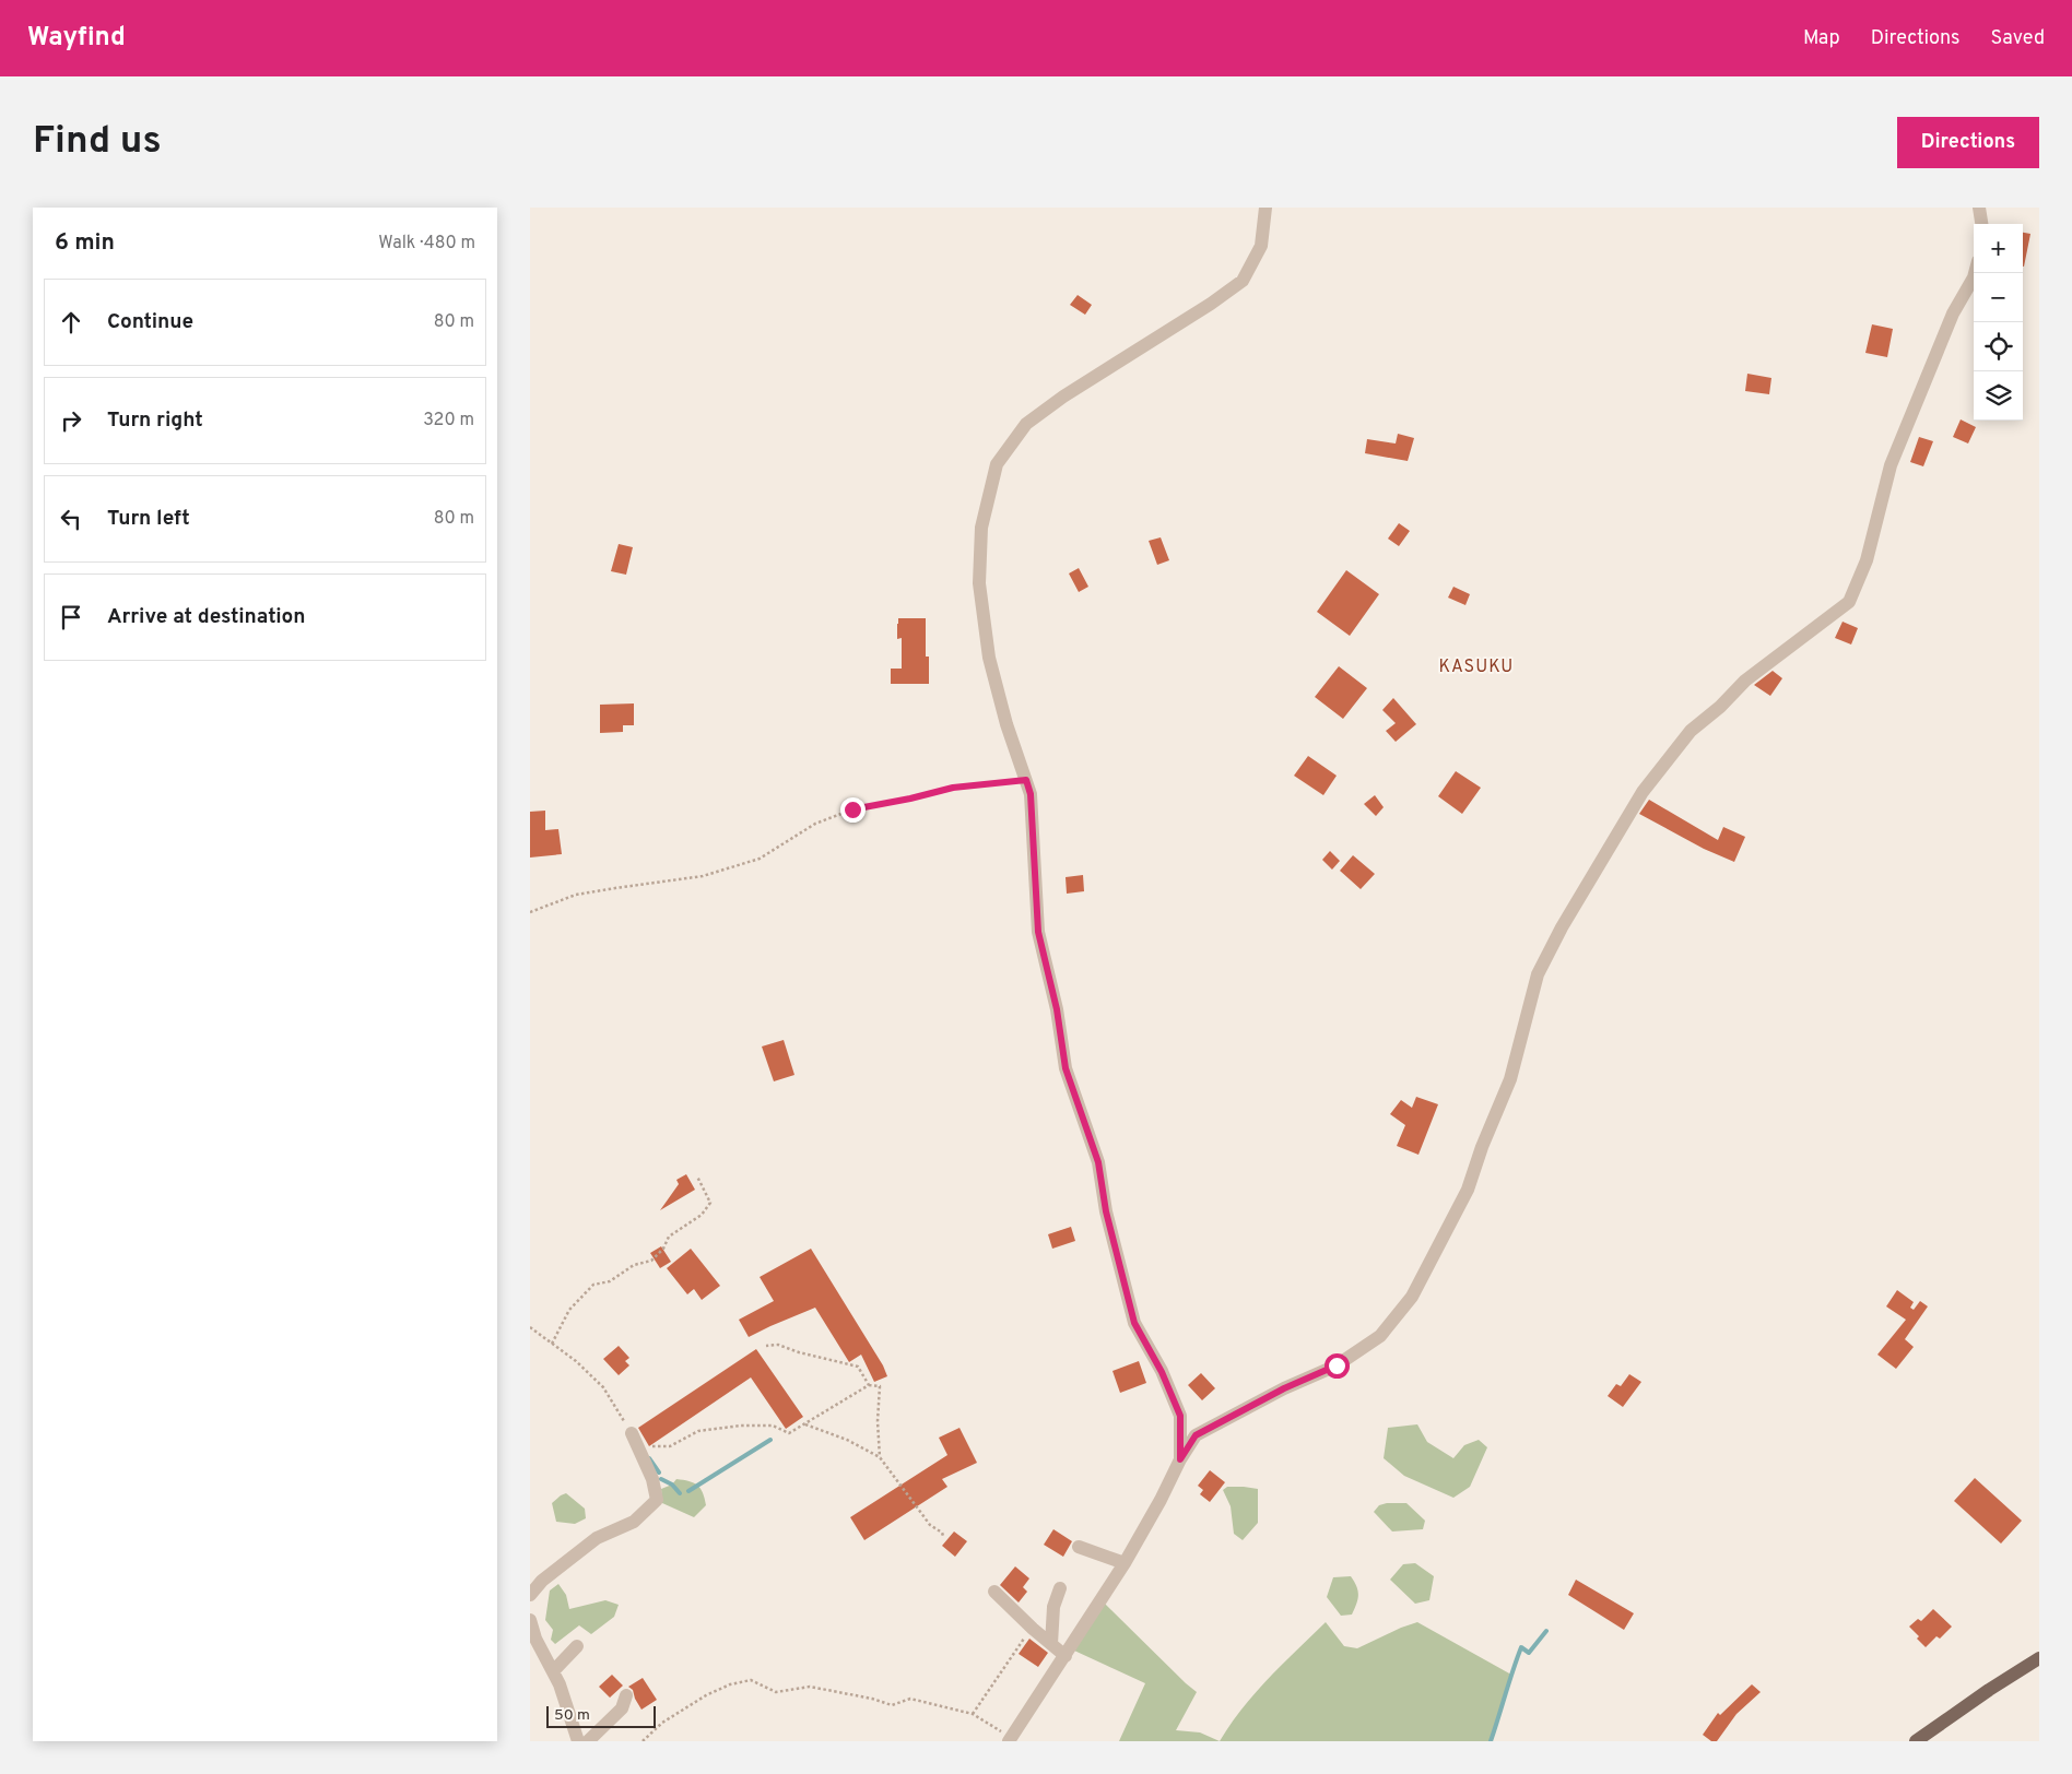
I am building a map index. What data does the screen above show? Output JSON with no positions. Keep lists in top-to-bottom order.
{
  "districts": ["KASUKU"],
  "scale_bar": "50 m",
  "page": {
    "header": "Wayfind",
    "nav": ["Map", "Directions", "Saved"],
    "buttons": "Directions",
    "title": "Find us",
    "heading": ["6 min", "Walk · 480 m"],
    "map_buttons": ["+", "−"],
    "list": [
      ["Continue", "80 m"],
      ["Turn right", "320 m"],
      ["Turn left", "80 m"],
      "Arrive at destination"
    ],
    "scale": "50 m"
  }
}
